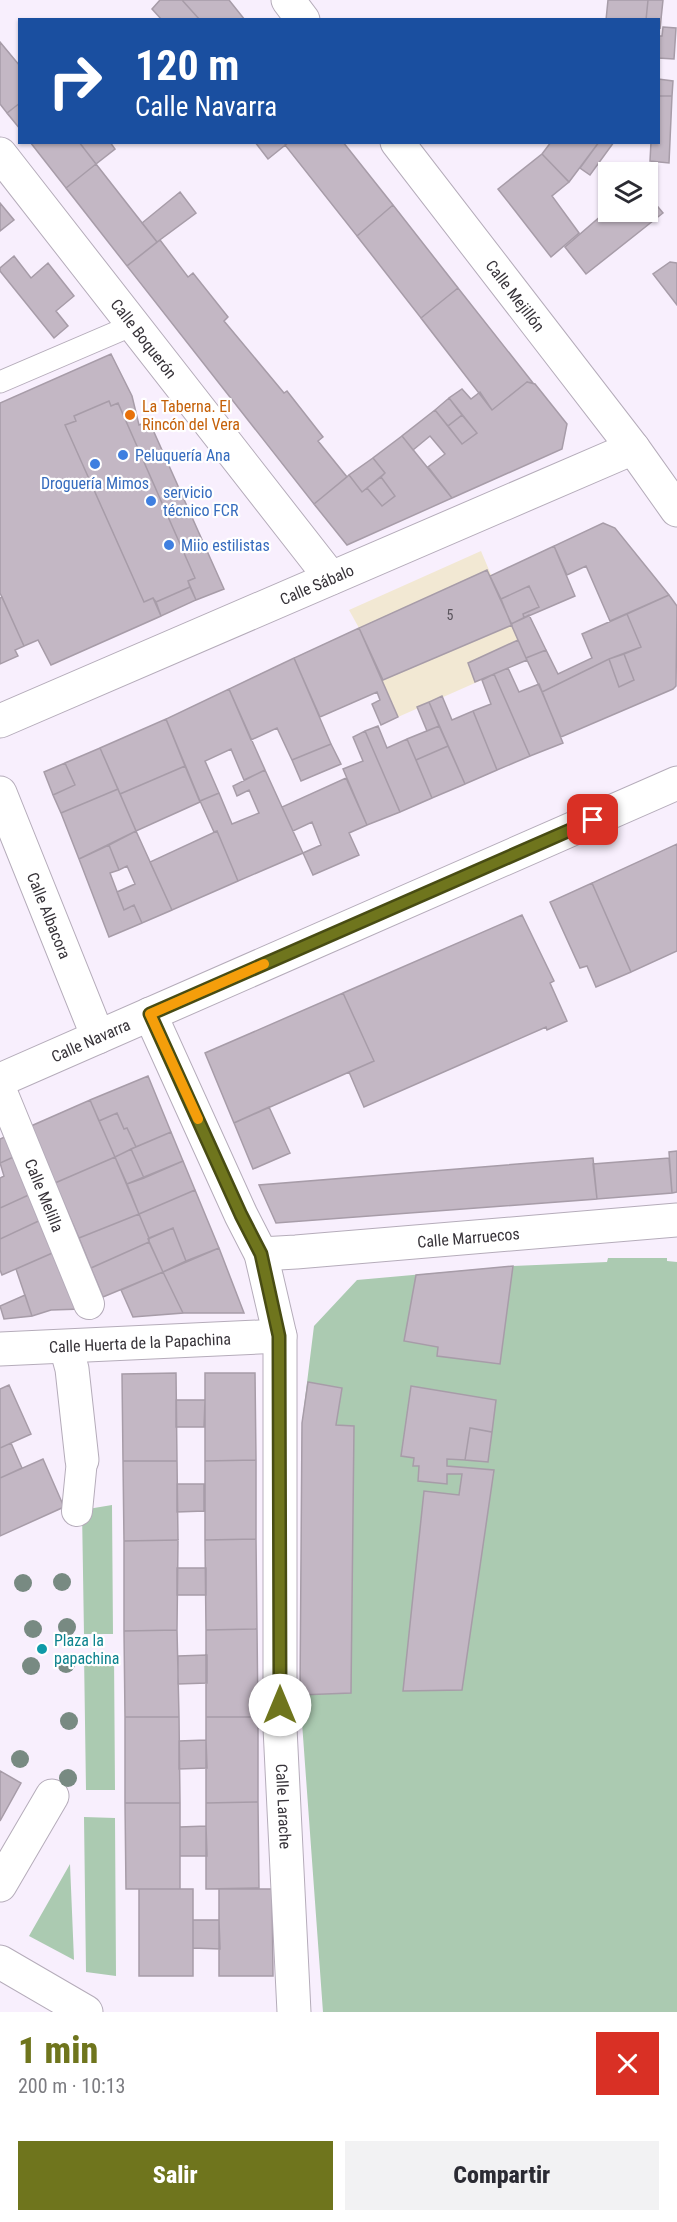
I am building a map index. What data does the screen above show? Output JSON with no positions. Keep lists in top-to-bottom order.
{
  "streets": {
    "street": [
      "Calle Mejillón",
      "Calle Boquerón",
      "Calle Sábalo",
      "Calle Albacora",
      "Calle Navarra",
      "Calle Melilla",
      "Calle Marruecos",
      "Calle Huerta de la Papachina",
      "Calle Larache"
    ]
  },
  "crossings": [
    ["Calle Mejillón", "Calle Sábalo"],
    ["Calle Boquerón", "Calle Sábalo"],
    ["Calle Albacora", "Calle Navarra"],
    ["Calle Navarra", "Calle Larache"],
    ["Calle Melilla", "Calle Huerta de la Papachina"],
    ["Calle Marruecos", "Calle Larache"],
    ["Calle Huerta de la Papachina", "Calle Larache"]
  ],
  "places": [
    "La Taberna. El Rincón del Vera",
    "Peluquería Ana",
    "Droguería Mimos",
    "servicio técnico FCR",
    "Miio estilistas",
    "Plaza la papachina"
  ],
  "house_numbers": ["5"],
  "page": {
    "turn": ["120 m", "Calle Navarra"],
    "heading": ["1 min", "200 m · 10:13"],
    "buttons": ["Salir", "Compartir"]
  }
}
